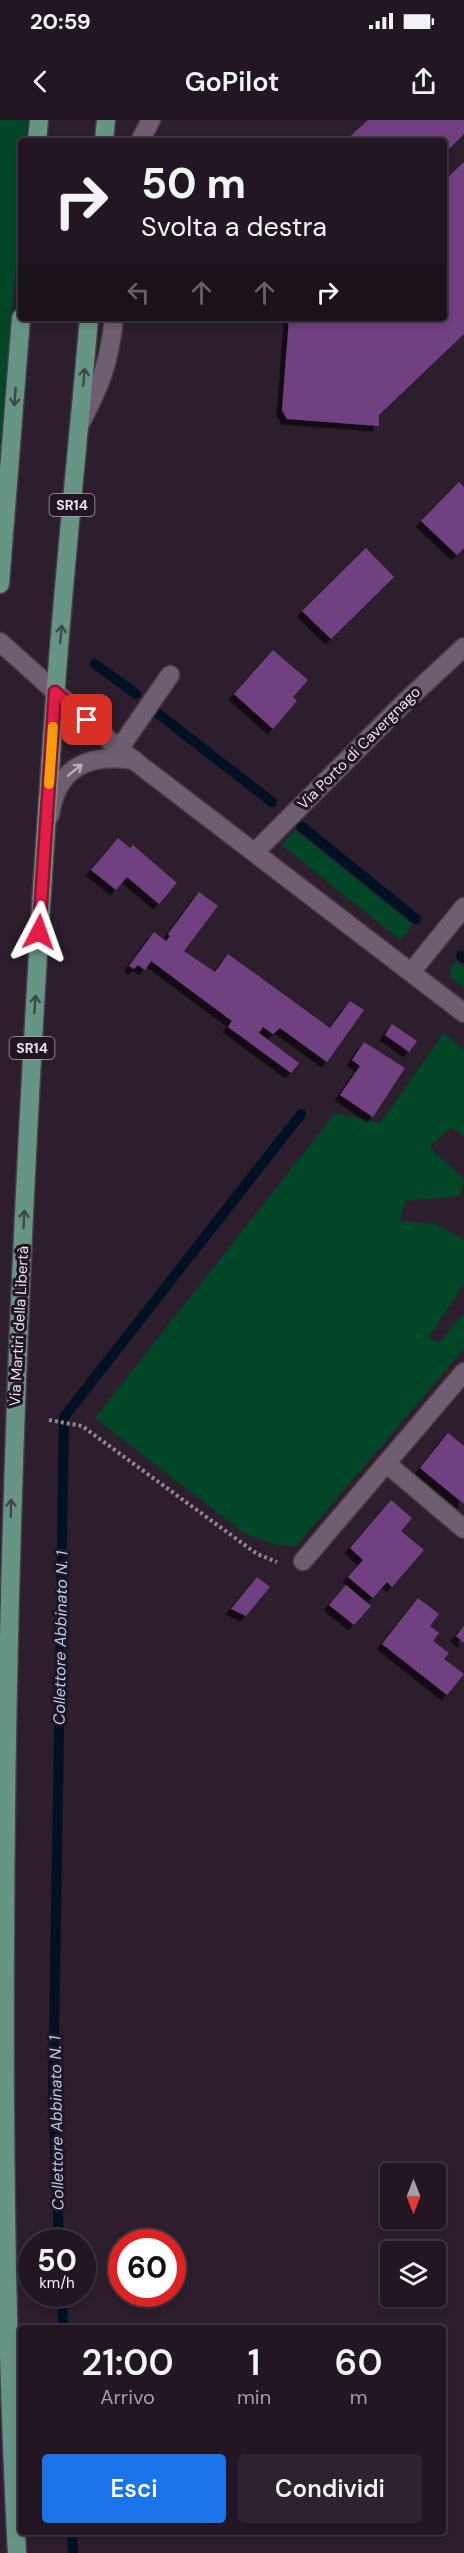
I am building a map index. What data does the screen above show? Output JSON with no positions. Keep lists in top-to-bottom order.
{
  "streets": {
    "main road": ["SR14", "Via Martiri della Libertà"],
    "street": ["Via Porto di Cavergnago"]
  },
  "one_way": ["Via Martiri della Libertà"],
  "water": ["Collettore Abbinato N. 1"],
  "north": "bottom",
  "page": {
    "status": "20:59",
    "header": "GoPilot",
    "turn": ["50 m", "Svolta a destra"],
    "speed": "50 km/h",
    "limit": "60",
    "eta": [
      "21:00",
      "Arrivo",
      "1",
      "min",
      "60",
      "m"
    ],
    "buttons": ["Esci", "Condividi"]
  }
}
